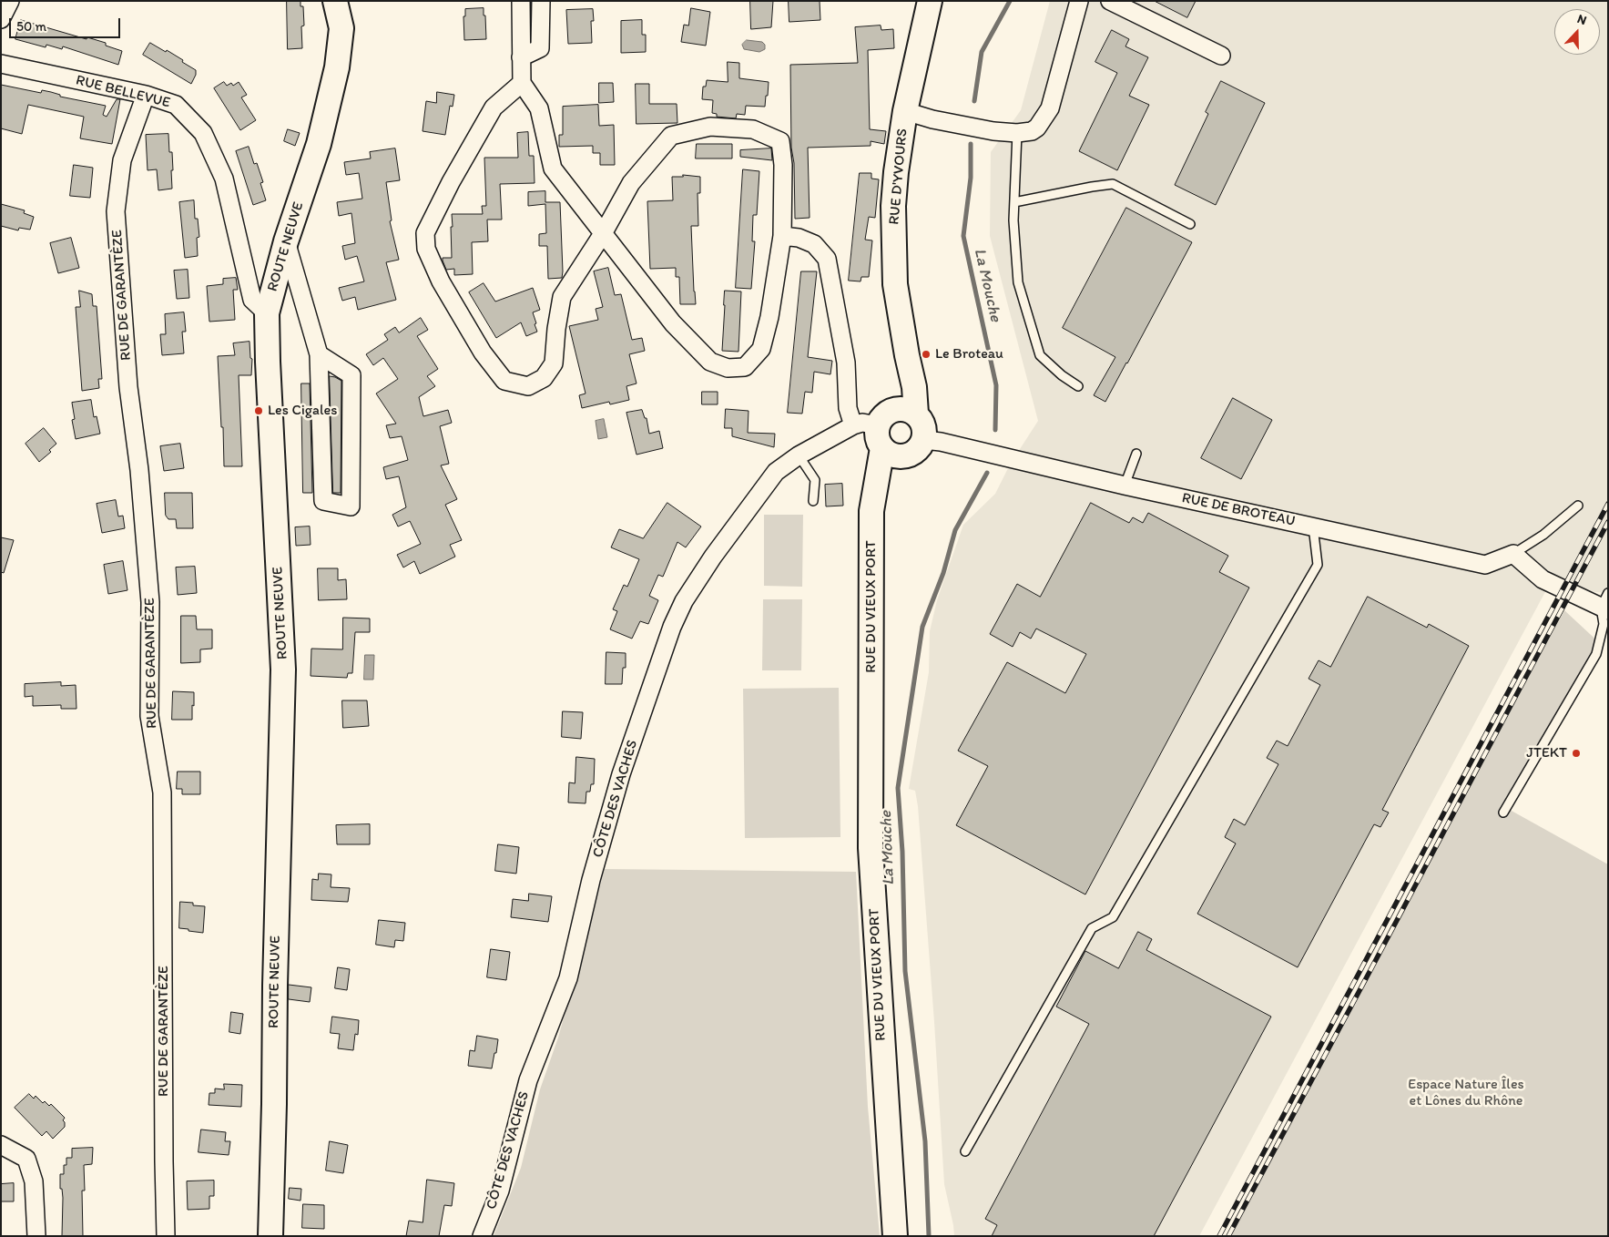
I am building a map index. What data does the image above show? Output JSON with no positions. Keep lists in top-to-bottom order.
{
  "streets": {
    "main road": ["RUE D'YVOURS", "ROUTE NEUVE", "RUE DU VIEUX PORT"],
    "street": [
      "RUE BELLEVUE",
      "RUE DE GARANTÈZE",
      "RUE DE BROTEAU",
      "CÔTE DES VACHES"
    ]
  },
  "crossings": [
    ["RUE BELLEVUE", "ROUTE NEUVE"],
    ["RUE BELLEVUE", "RUE DE GARANTÈZE"],
    ["RUE D'YVOURS", "RUE DE BROTEAU"],
    ["RUE D'YVOURS", "RUE DU VIEUX PORT"]
  ],
  "water": ["La Mouche"],
  "parks": ["Espace Nature Îles et Lônes du Rhône"],
  "places": ["Le Broteau", "Les Cigales", "JTEKT"],
  "scale_bar": "50 m",
  "north": "top"
}
